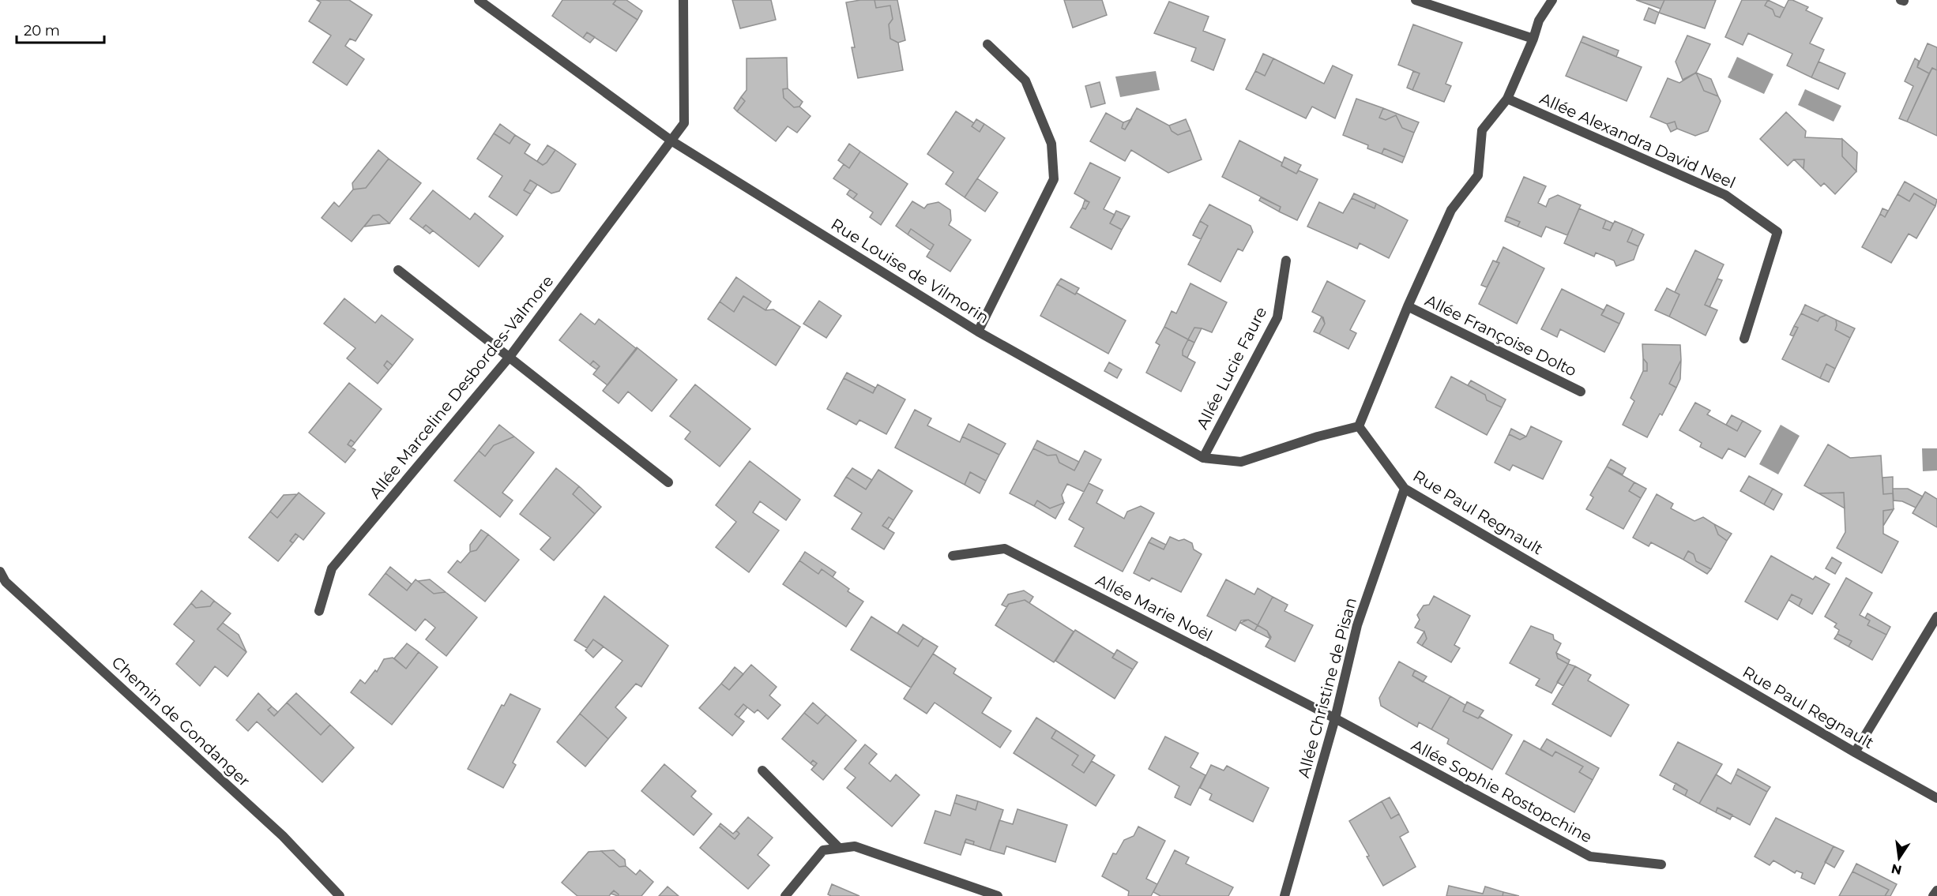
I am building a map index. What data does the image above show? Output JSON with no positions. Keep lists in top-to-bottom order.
{
  "streets": {
    "street": [
      "Allée Alexandra David Neel",
      "Rue Louise de Vilmorin",
      "Allée Françoise Dolto",
      "Allée Lucie Faure",
      "Allée Marceline Desbordes-Valmore",
      "Rue Paul Regnault",
      "Allée Marie Noël",
      "Allée Christine de Pisan",
      "Chemin de Gondanger",
      "Allée Sophie Rostopchine"
    ]
  },
  "crossings": [
    ["Rue Louise de Vilmorin", "Allée Lucie Faure"],
    ["Rue Louise de Vilmorin", "Allée Marceline Desbordes-Valmore"],
    ["Rue Louise de Vilmorin", "Rue Paul Regnault"],
    ["Rue Paul Regnault", "Allée Christine de Pisan"],
    ["Allée Marie Noël", "Allée Christine de Pisan"],
    ["Allée Marie Noël", "Allée Sophie Rostopchine"],
    ["Allée Christine de Pisan", "Allée Sophie Rostopchine"]
  ],
  "scale_bar": "20 m",
  "north": "bottom"
}
